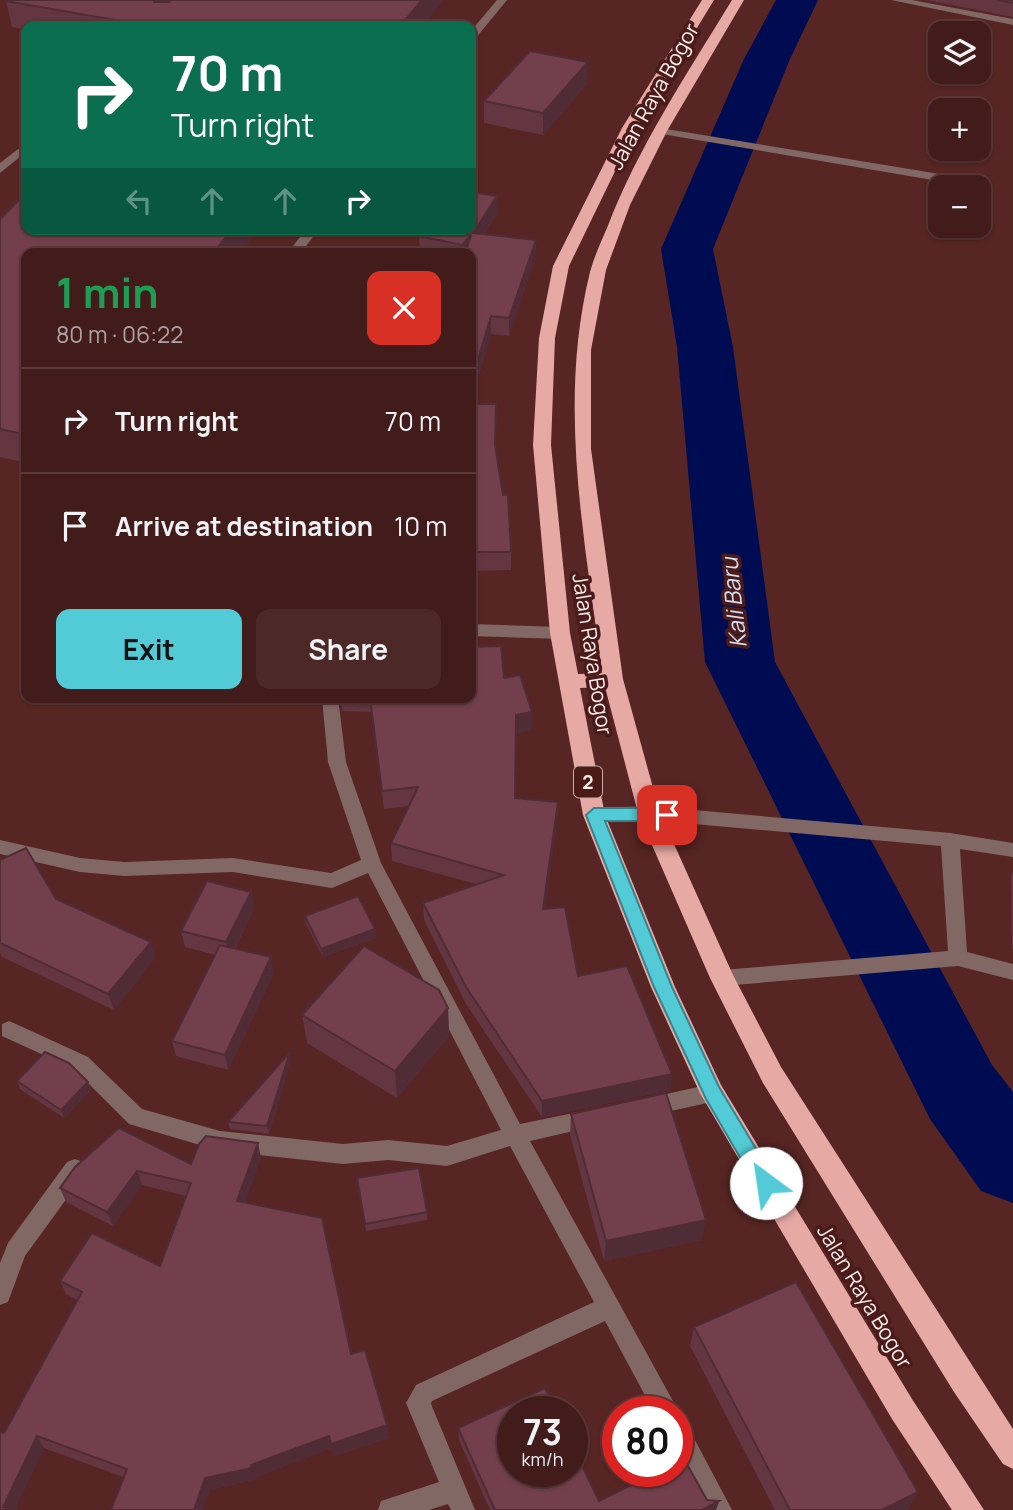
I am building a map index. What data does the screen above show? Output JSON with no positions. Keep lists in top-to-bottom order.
{
  "streets": {
    "highway": ["Jalan Raya Bogor", "2"]
  },
  "water": ["Kali Baru"],
  "page": {
    "map_buttons": ["+", "−"],
    "turn": ["70 m", "Turn right"],
    "heading": ["1 min", "80 m · 06:22"],
    "list": [
      {
        "name": "Turn right",
        "value": "70 m"
      },
      {
        "name": "Arrive at destination",
        "value": "10 m"
      }
    ],
    "buttons": ["Exit", "Share"],
    "speed": "73 km/h",
    "limit": "80"
  }
}
